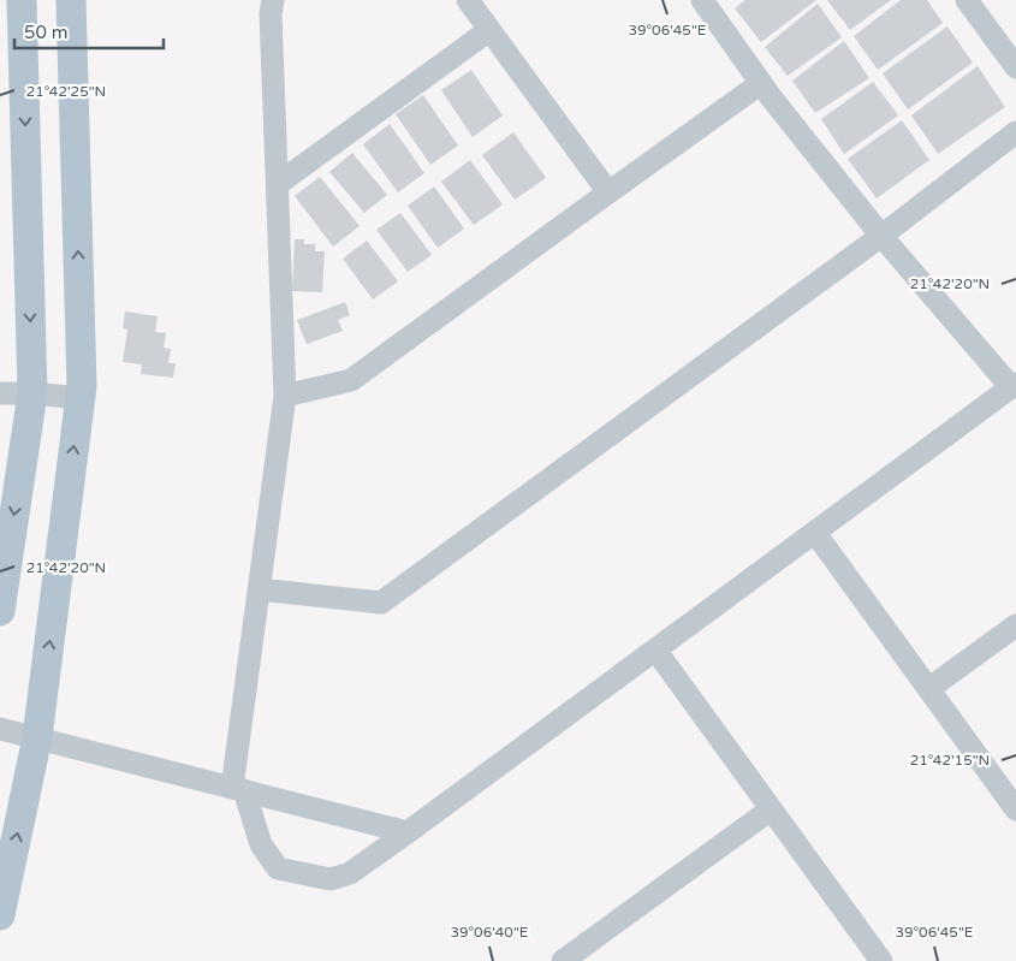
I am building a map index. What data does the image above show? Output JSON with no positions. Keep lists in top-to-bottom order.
{
  "scale_bar": "50 m",
  "coordinates": [
    "39°06'45\"E",
    "21°42'25\"N",
    "21°42'20\"N",
    "21°42'15\"N",
    "39°06'40\"E"
  ]
}
